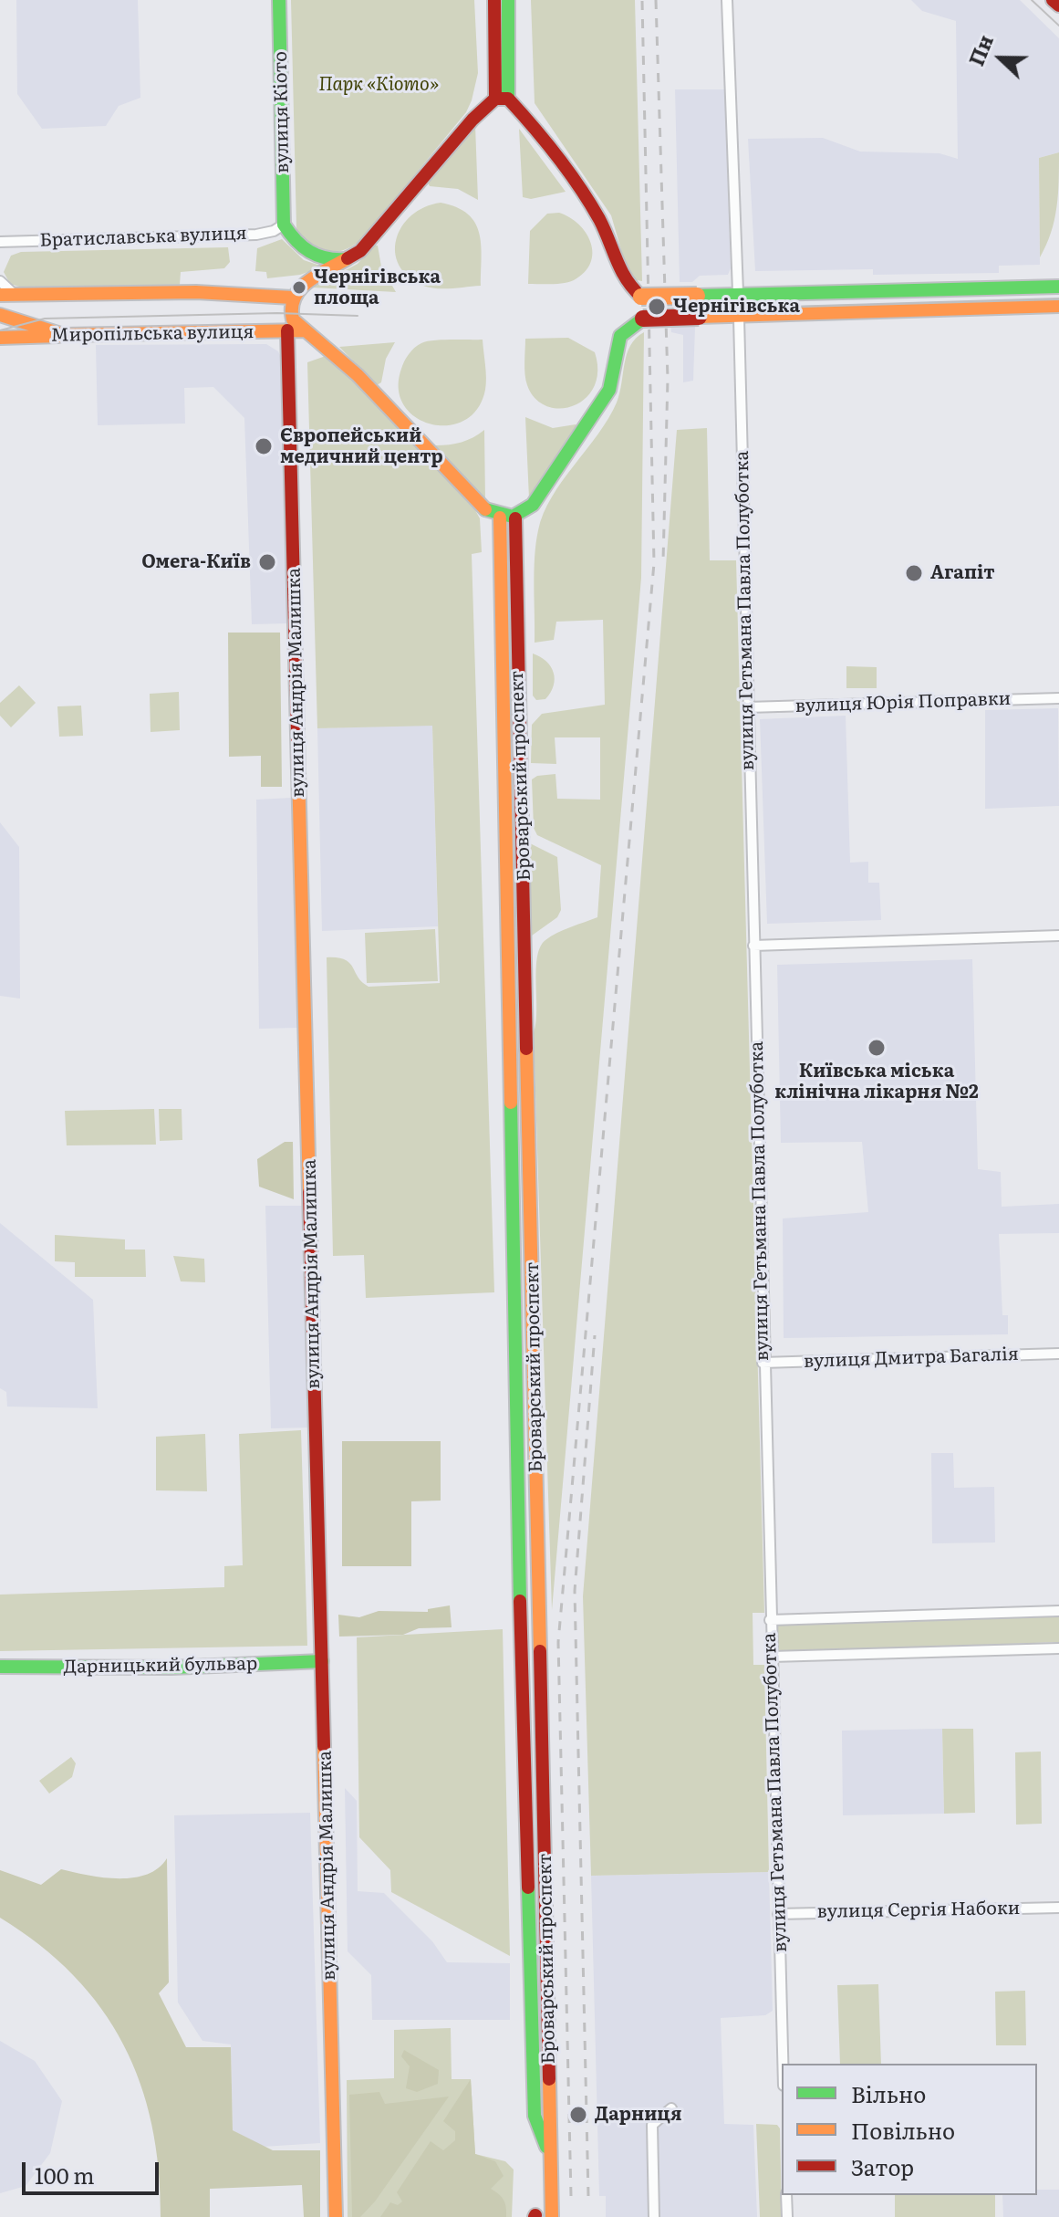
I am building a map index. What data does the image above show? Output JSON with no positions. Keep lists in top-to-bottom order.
{
  "streets": {
    "main road": [
      "вулиця Кіото",
      "Миропільська вулиця",
      "вулиця Андрія Малишка",
      "Броварський проспект",
      "Дарницький бульвар"
    ],
    "street": [
      "Братиславська вулиця",
      "вулиця Гетьмана Павла Полуботка",
      "вулиця Юрія Поправки",
      "вулиця Дмитра Багалія",
      "вулиця Сергія Набоки"
    ]
  },
  "crossings": [
    ["вулиця Кіото", "Братиславська вулиця"],
    ["Миропільська вулиця", "вулиця Андрія Малишка"],
    ["вулиця Гетьмана Павла Полуботка", "вулиця Юрія Поправки"],
    ["вулиця Гетьмана Павла Полуботка", "вулиця Дмитра Багалія"],
    ["вулиця Гетьмана Павла Полуботка", "вулиця Сергія Набоки"],
    ["вулиця Андрія Малишка", "Дарницький бульвар"]
  ],
  "parks": ["Парк «Кіото»"],
  "places": [
    "Чернігівська площа",
    "Чернігівська",
    "Європейський медичний центр",
    "Омега-Київ",
    "Агапіт",
    "Київська міська клінічна лікарня №2",
    "Дарниця"
  ],
  "legend": ["Вільно", "Повільно", "Затор"],
  "scale_bar": "100 m",
  "north": "left"
}
